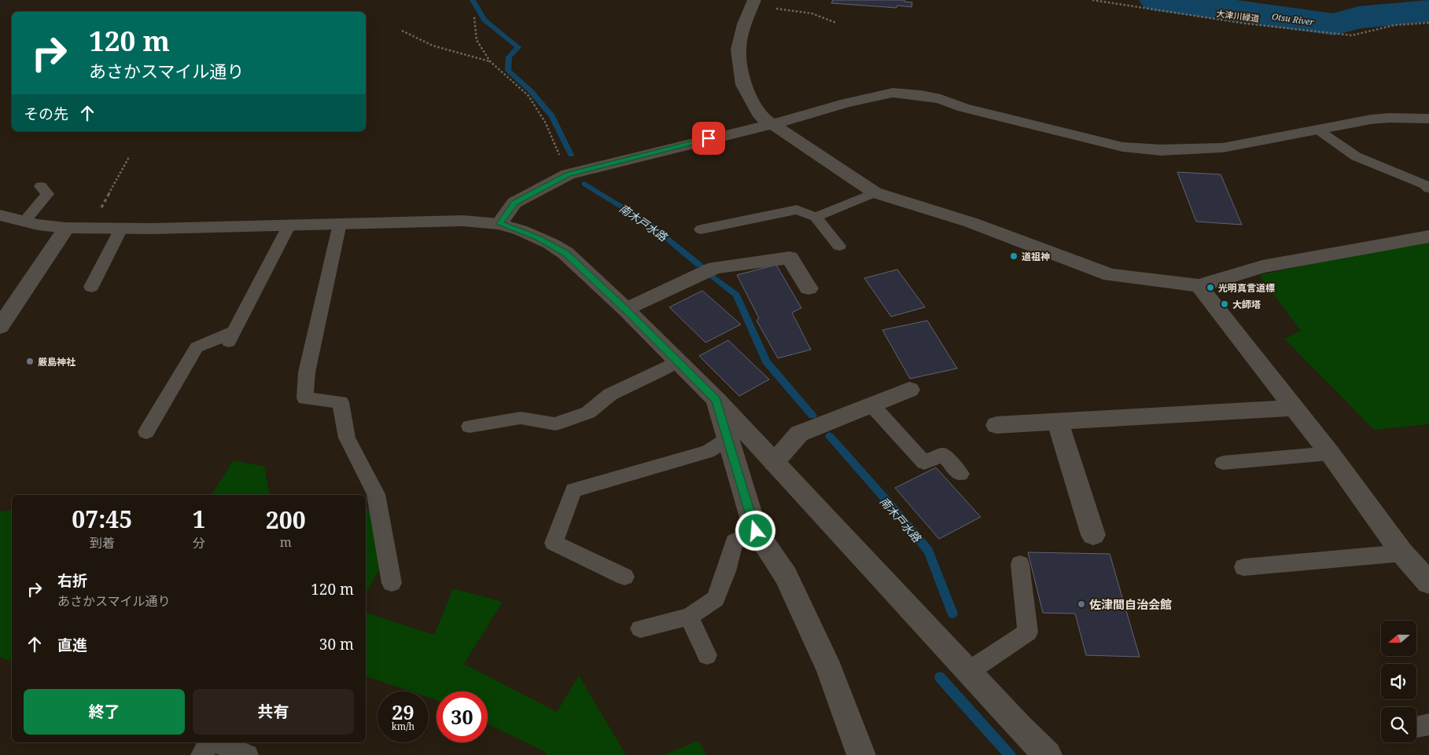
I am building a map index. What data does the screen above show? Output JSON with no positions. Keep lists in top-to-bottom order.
{
  "streets": {
    "path": ["大津川緑道"]
  },
  "water": ["Otsu River", "南木戸水路"],
  "places": [
    "道祖神",
    "光明真言道標",
    "大師塔",
    "厳島神社",
    "佐津間自治会館"
  ],
  "north": "left",
  "page": {
    "turn": ["120 m", "あさかスマイル通り"],
    "then": "その先",
    "eta": [
      "07:45",
      "到着",
      "1",
      "分",
      "200",
      "m"
    ],
    "list": [
      {
        "name": "右折",
        "note": "あさかスマイル通り",
        "value": "120 m"
      },
      {
        "name": "直進",
        "value": "30 m"
      }
    ],
    "buttons": ["終了", "共有"],
    "speed": "29 km/h",
    "limit": "30"
  }
}
